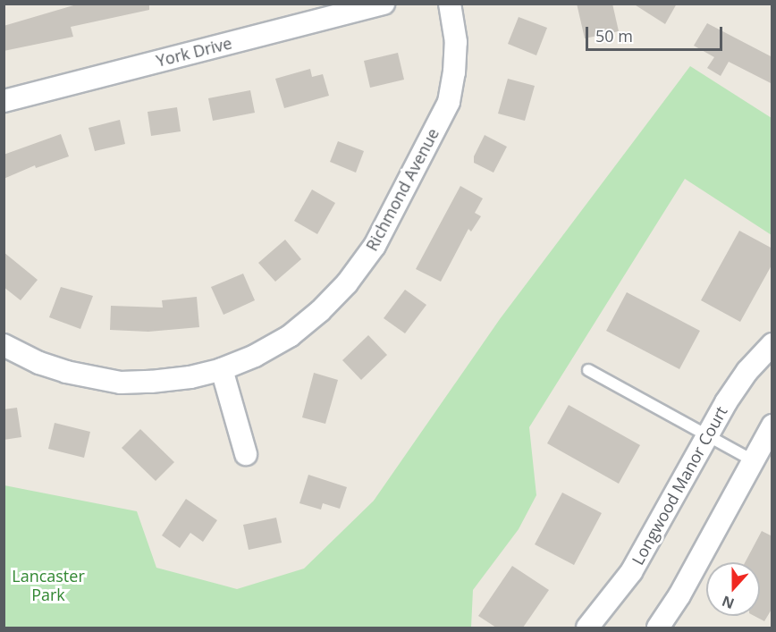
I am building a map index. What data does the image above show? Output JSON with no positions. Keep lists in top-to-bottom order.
{
  "streets": {
    "street": ["York Drive", "Richmond Avenue", "Longwood Manor Court"]
  },
  "parks": ["Lancaster Park"],
  "scale_bar": "50 m",
  "north": "bottom"
}
